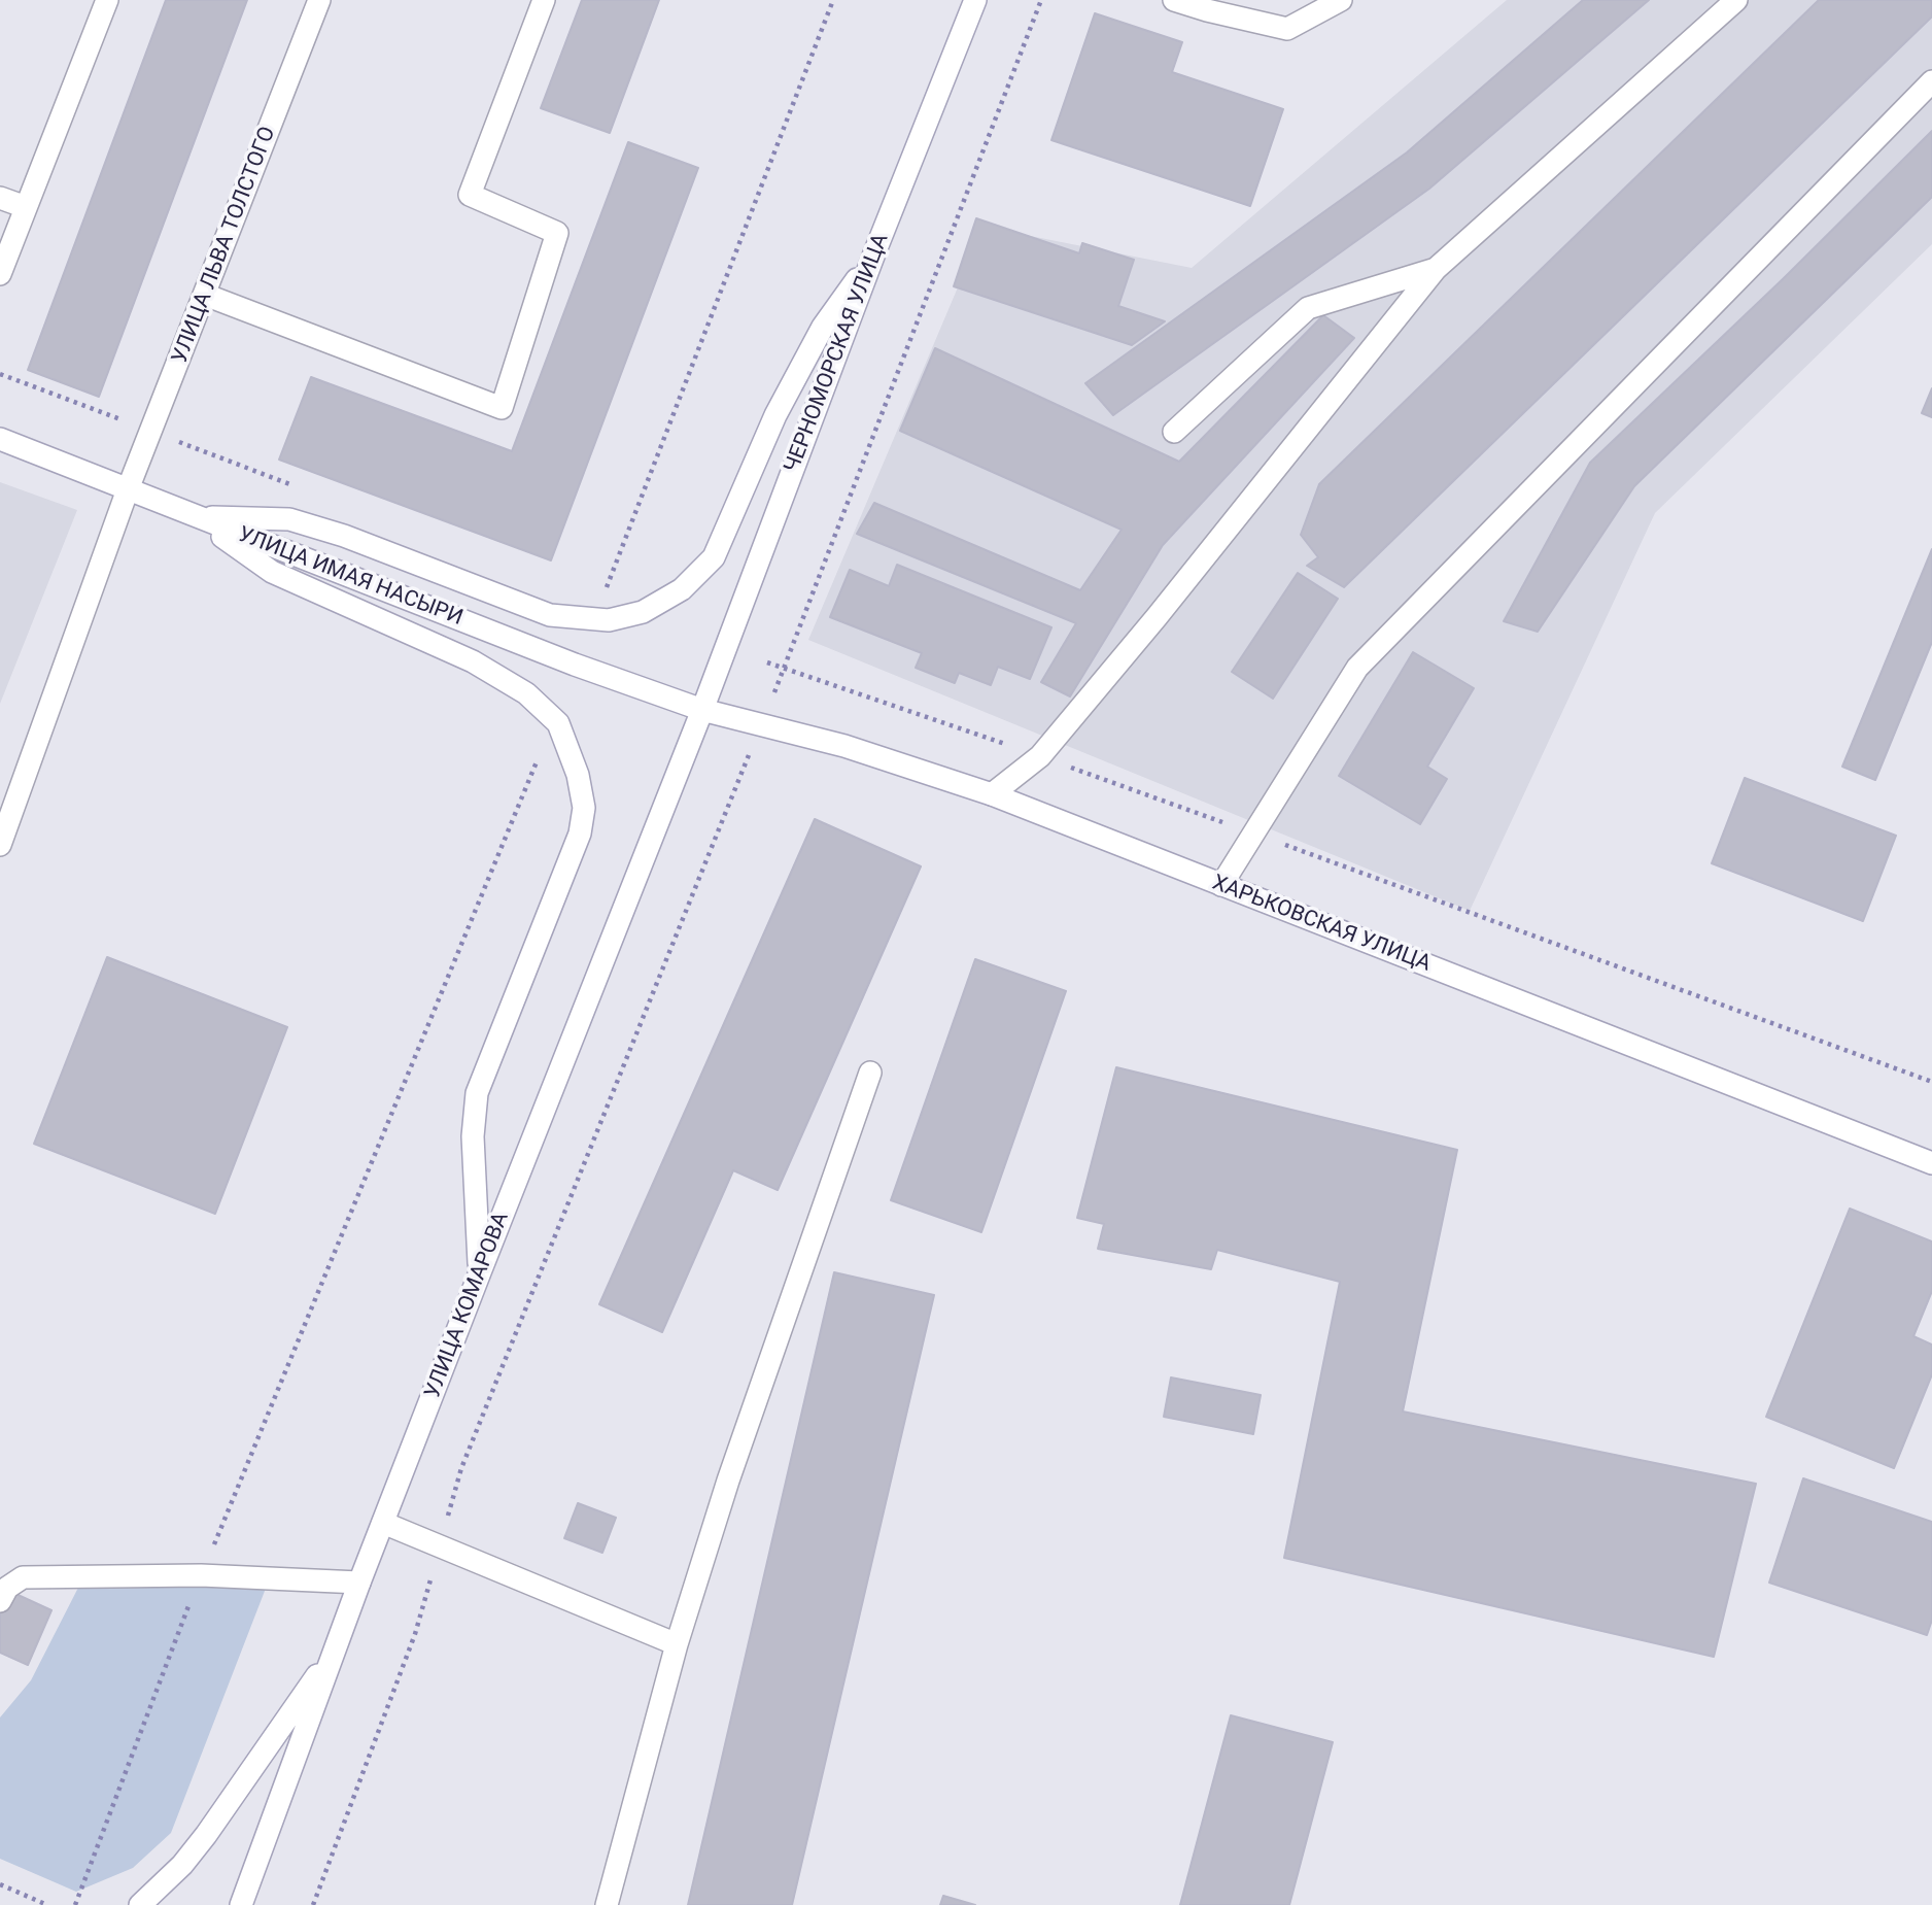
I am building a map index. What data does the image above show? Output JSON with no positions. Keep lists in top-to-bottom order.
{
  "streets": {
    "street": [
      "УЛИЦА ЛЬВА ТОЛСТОГО",
      "ЧЕРНОМОРСКАЯ УЛИЦА",
      "УЛИЦА ИМАЯ НАСЫРИ",
      "ХАРЬКОВСКАЯ УЛИЦА",
      "УЛИЦА КОМАРОВА"
    ]
  },
  "crossings": [
    ["УЛИЦА ЛЬВА ТОЛСТОГО", "УЛИЦА ИМАЯ НАСЫРИ"],
    ["ЧЕРНОМОРСКАЯ УЛИЦА", "УЛИЦА ИМАЯ НАСЫРИ"],
    ["ЧЕРНОМОРСКАЯ УЛИЦА", "ХАРЬКОВСКАЯ УЛИЦА"],
    ["ЧЕРНОМОРСКАЯ УЛИЦА", "УЛИЦА КОМАРОВА"],
    ["УЛИЦА ИМАЯ НАСЫРИ", "ХАРЬКОВСКАЯ УЛИЦА"],
    ["УЛИЦА ИМАЯ НАСЫРИ", "УЛИЦА КОМАРОВА"],
    ["ХАРЬКОВСКАЯ УЛИЦА", "УЛИЦА КОМАРОВА"]
  ]
}
